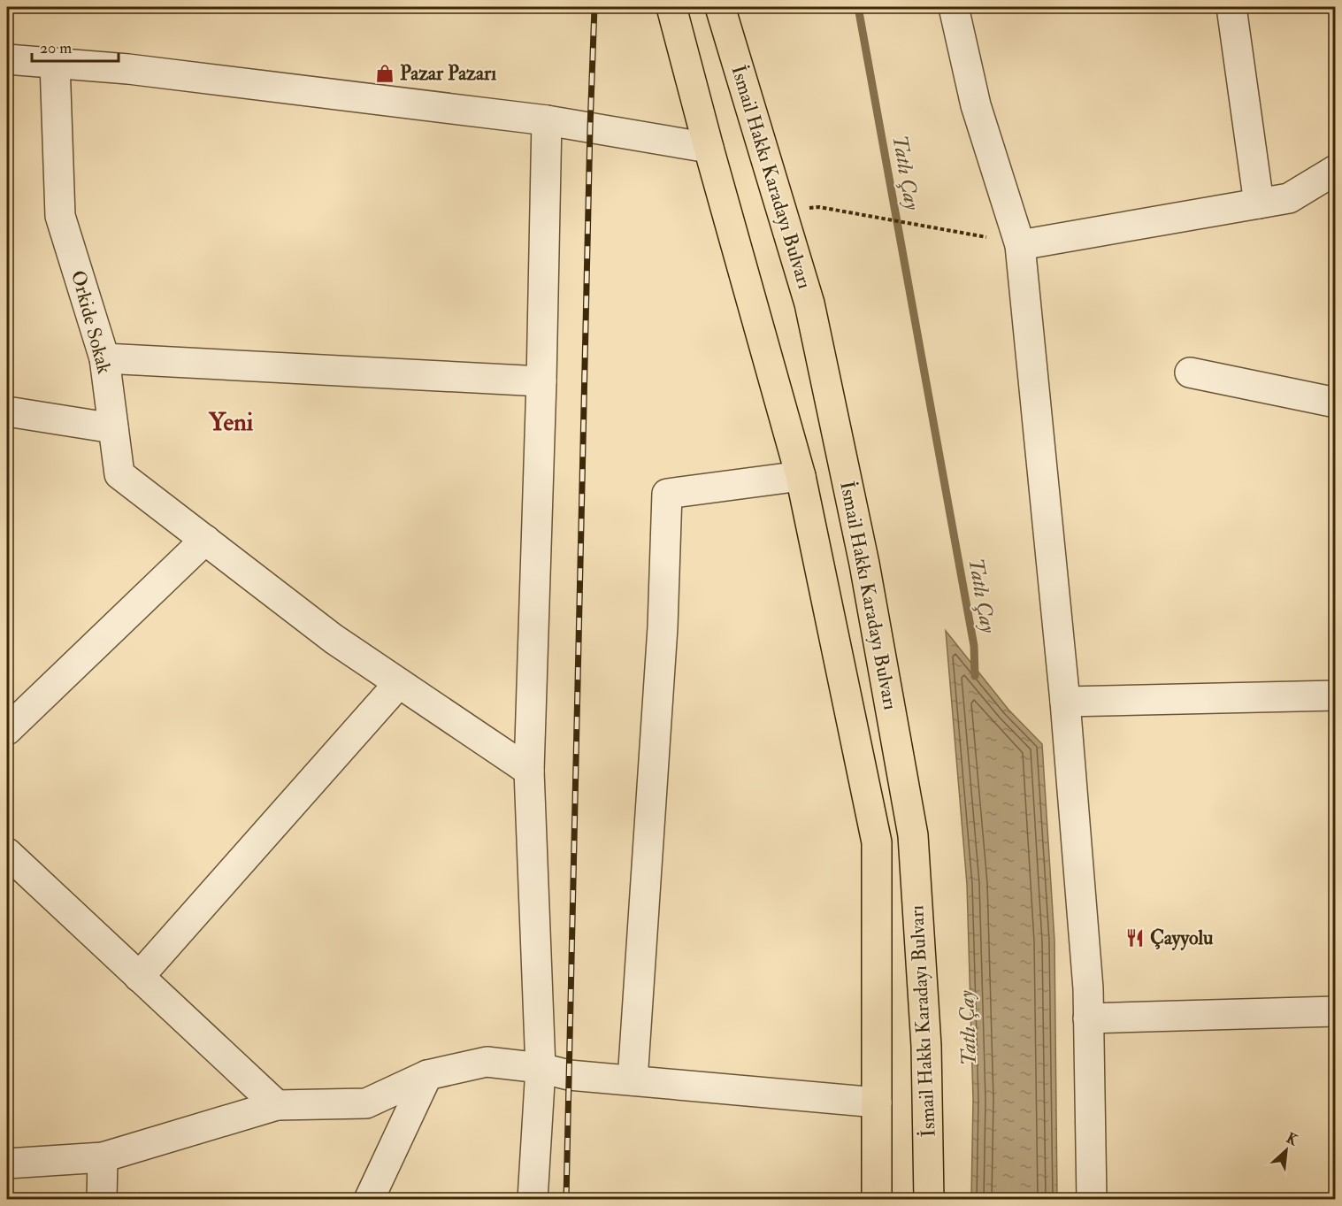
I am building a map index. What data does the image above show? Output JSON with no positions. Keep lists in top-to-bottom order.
{
  "streets": {
    "highway": ["İsmail Hakkı Karadayı Bulvarı"],
    "street": ["Orkide Sokak"]
  },
  "districts": ["Yeni"],
  "water": ["Tatlı Çay"],
  "places": {
    "shop": ["Pazar Pazarı"],
    "restaurant": ["Çayyolu"]
  },
  "scale_bar": "20 m",
  "north": "top right"
}
